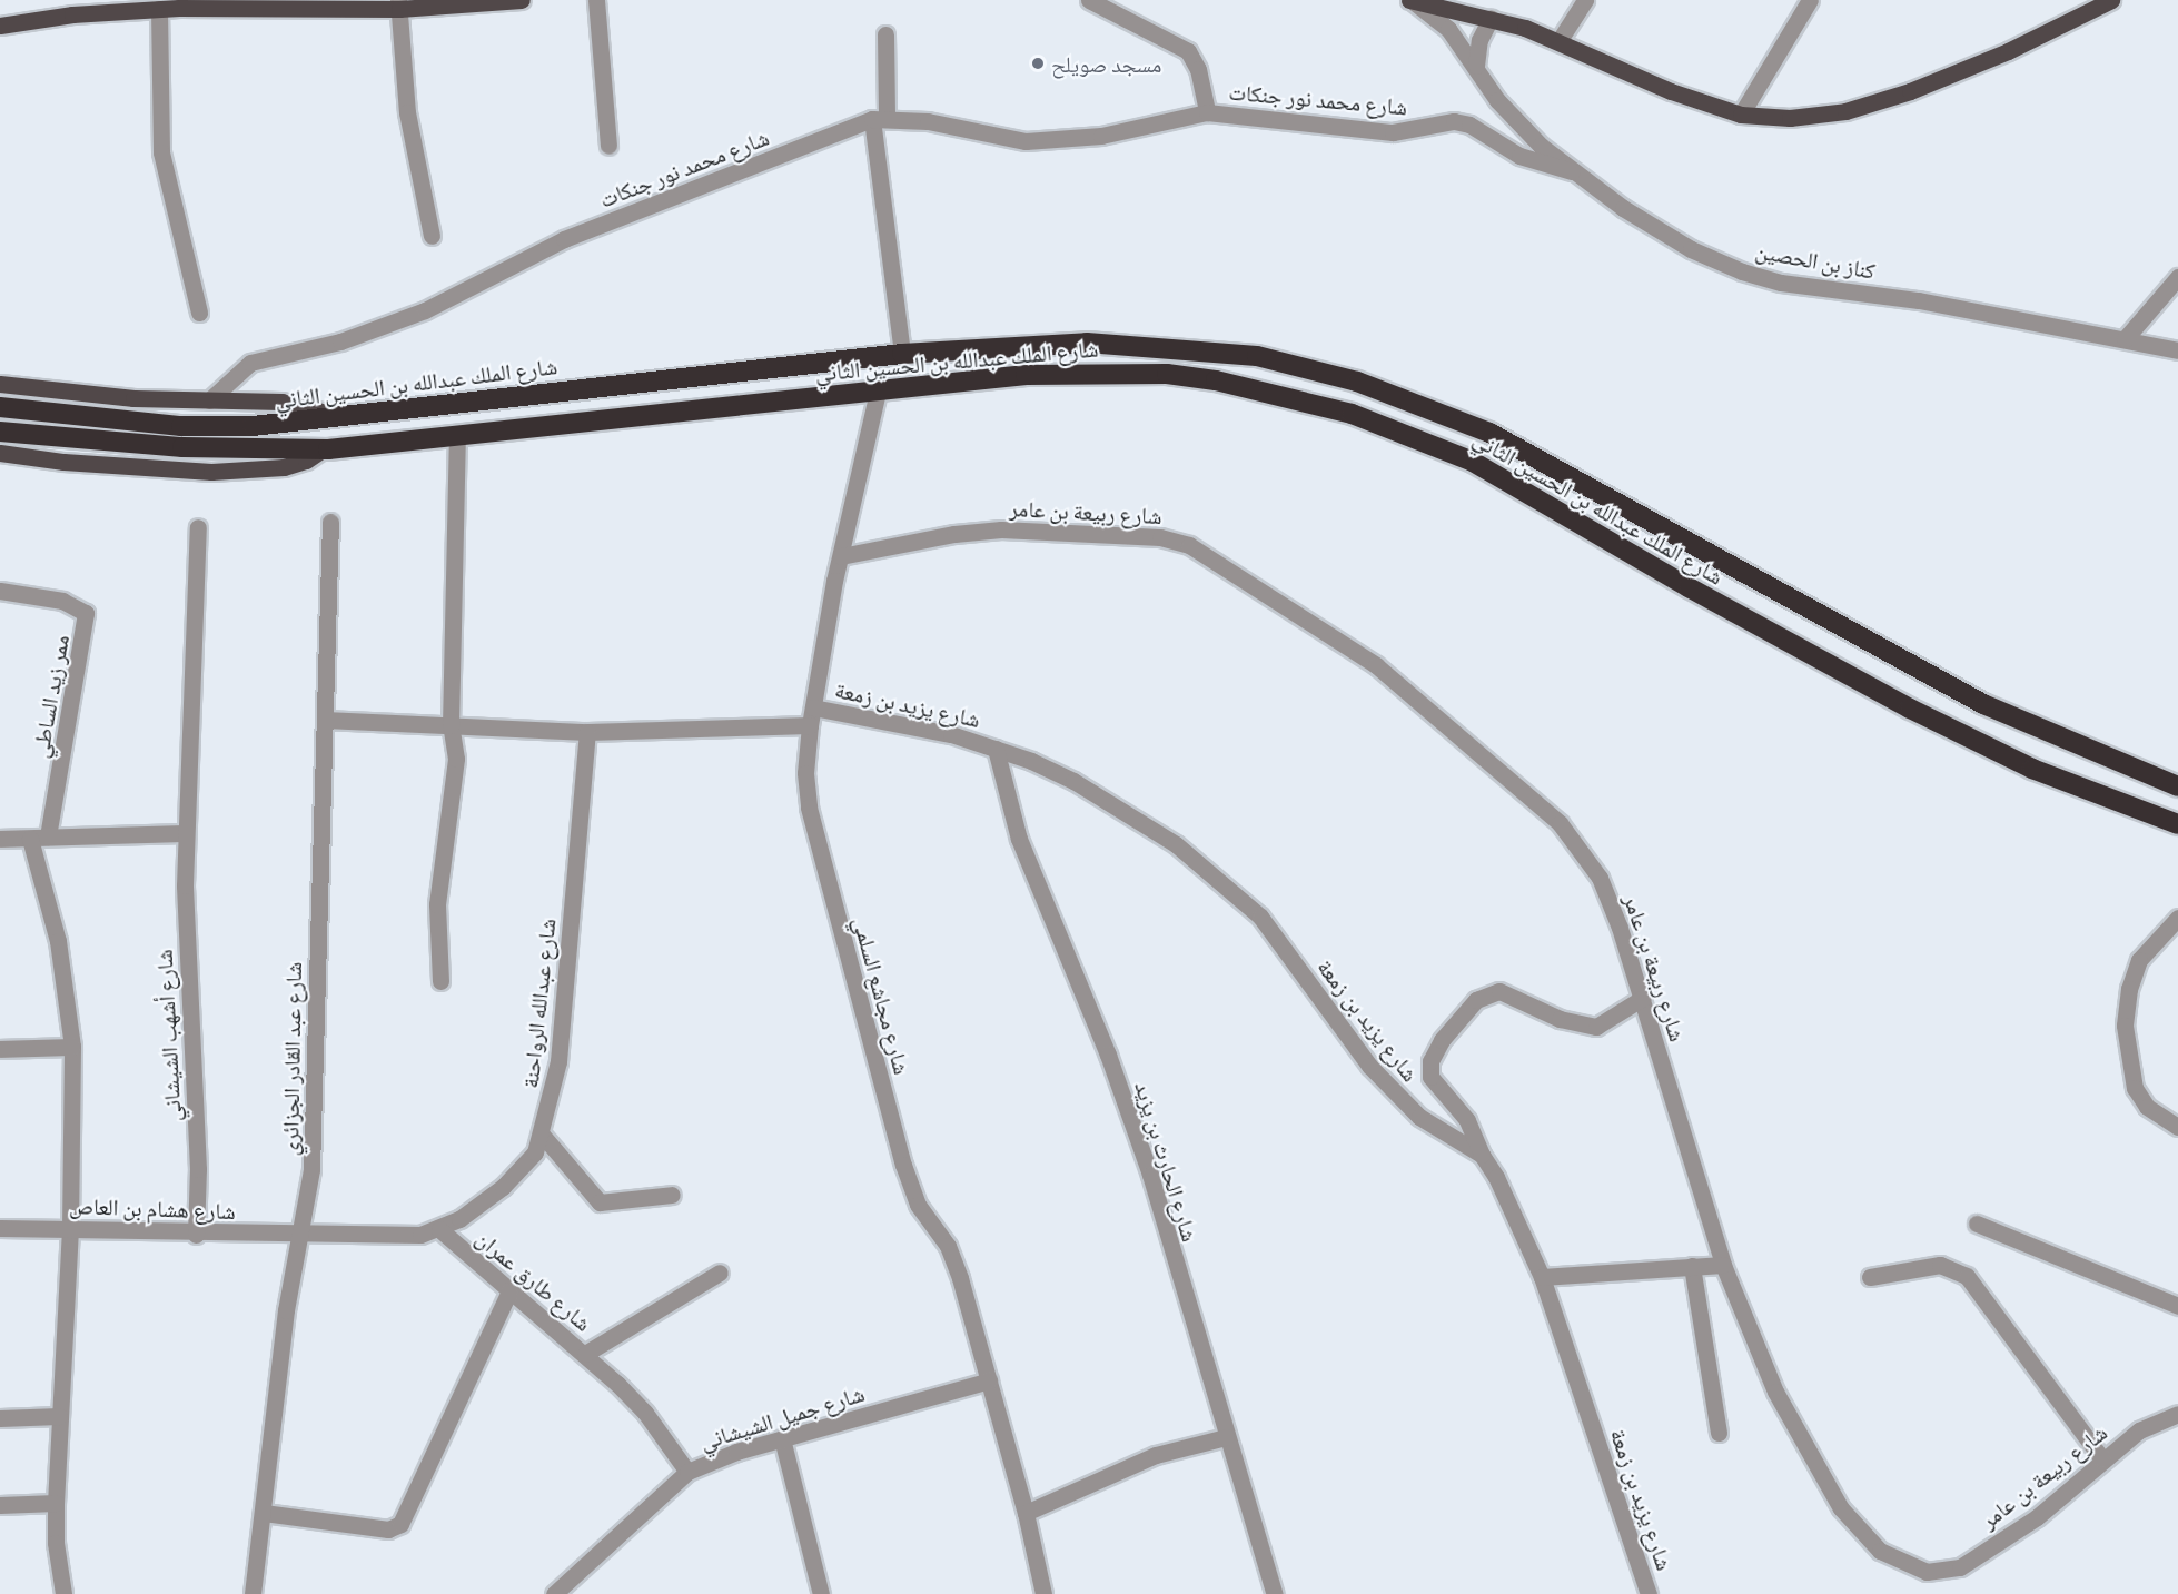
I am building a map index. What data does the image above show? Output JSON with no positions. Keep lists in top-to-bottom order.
{
  "streets": {
    "highway": ["شارع الملك عبدالله بن الحسين الثاني"],
    "street": [
      "شارع محمد نور جنكات",
      "كناز بن الحصين",
      "شارع ربيعة بن عامر",
      "ممر زيد الساطي",
      "شارع يزيد بن زمعة",
      "شارع مجاشع السلمي",
      "شارع عبدالله الرواحنة",
      "شارع أشهب الشيشاني",
      "شارع عبد القادر الجزائري",
      "شارع الحارث بن يزيد",
      "شارع هشام بن العاص",
      "شارع طارق عمران",
      "شارع جميل الشيشاني"
    ]
  },
  "crossings": [
    ["شارع محمد نور جنكات", "كناز بن الحصين"],
    ["شارع الملك عبدالله بن الحسين الثاني", "شارع مجاشع السلمي"],
    ["شارع ربيعة بن عامر", "شارع مجاشع السلمي"],
    ["شارع يزيد بن زمعة", "شارع مجاشع السلمي"],
    ["شارع يزيد بن زمعة", "شارع عبدالله الرواحنة"],
    ["شارع يزيد بن زمعة", "شارع عبد القادر الجزائري"],
    ["شارع يزيد بن زمعة", "شارع الحارث بن يزيد"],
    ["شارع مجاشع السلمي", "شارع جميل الشيشاني"],
    ["شارع عبدالله الرواحنة", "شارع طارق عمران"],
    ["شارع أشهب الشيشاني", "شارع هشام بن العاص"],
    ["شارع عبد القادر الجزائري", "شارع هشام بن العاص"],
    ["شارع طارق عمران", "شارع جميل الشيشاني"]
  ],
  "places": ["مسجد صويلح"]
}
